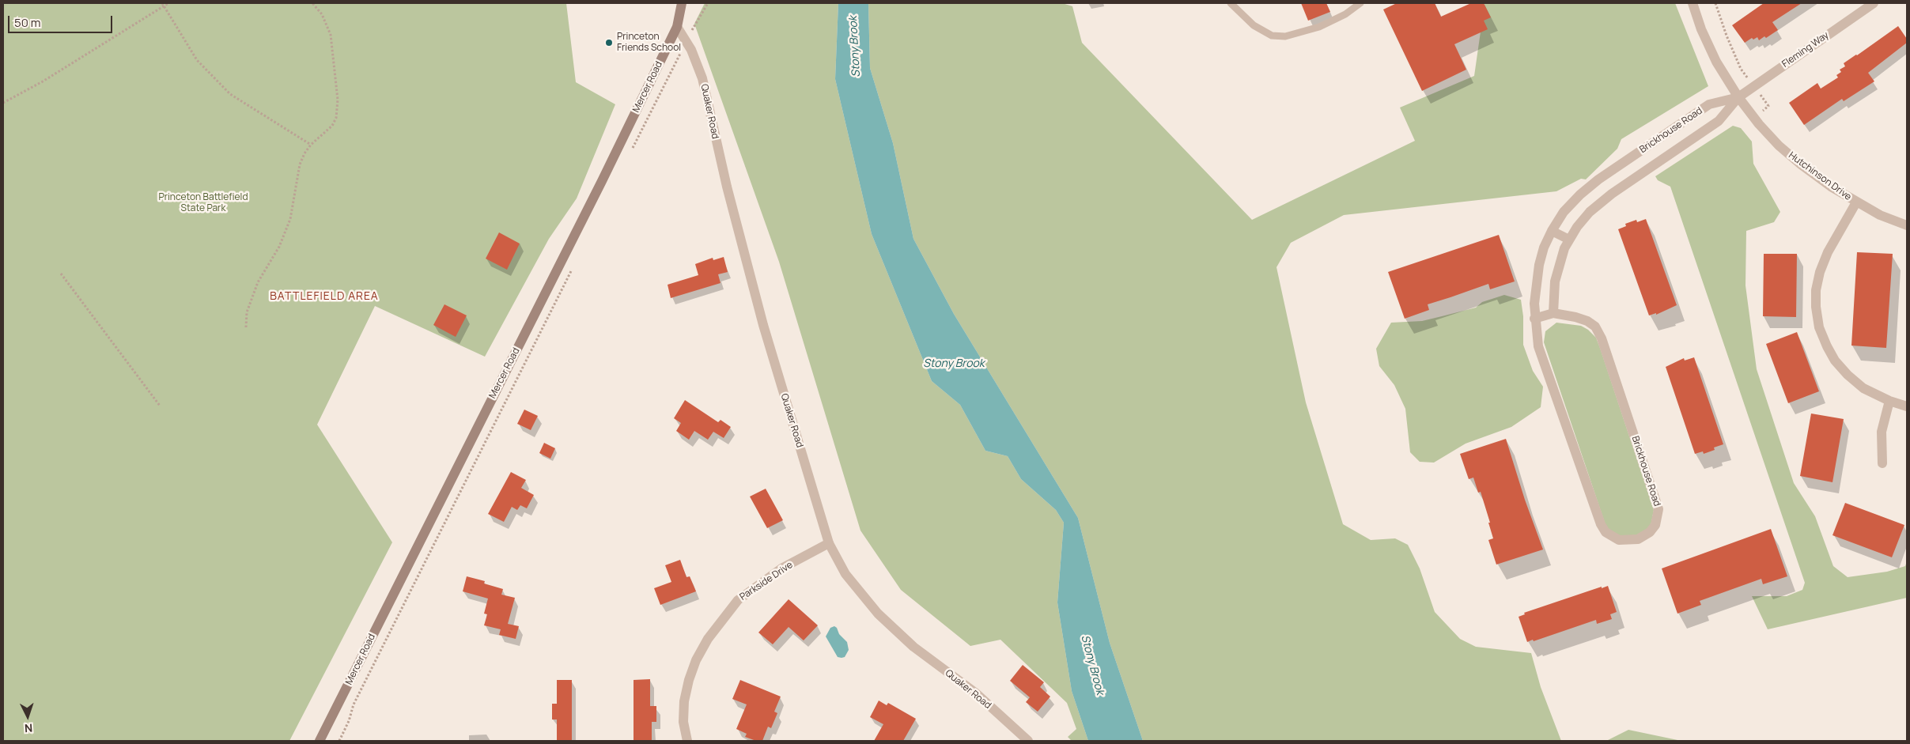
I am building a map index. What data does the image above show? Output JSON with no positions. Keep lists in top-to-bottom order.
{
  "streets": {
    "main road": ["Mercer Road"],
    "street": [
      "Fleming Way",
      "Quaker Road",
      "Brickhouse Road",
      "Hutchinson Drive",
      "Parkside Drive"
    ]
  },
  "crossings": [
    ["Fleming Way", "Brickhouse Road"],
    ["Fleming Way", "Hutchinson Drive"],
    ["Mercer Road", "Quaker Road"],
    ["Quaker Road", "Parkside Drive"],
    ["Brickhouse Road", "Hutchinson Drive"]
  ],
  "districts": ["BATTLEFIELD AREA"],
  "water": ["Stony Brook"],
  "parks": ["Princeton Battlefield State Park"],
  "places": ["Princeton Friends School"],
  "scale_bar": "50 m",
  "north": "bottom"
}
